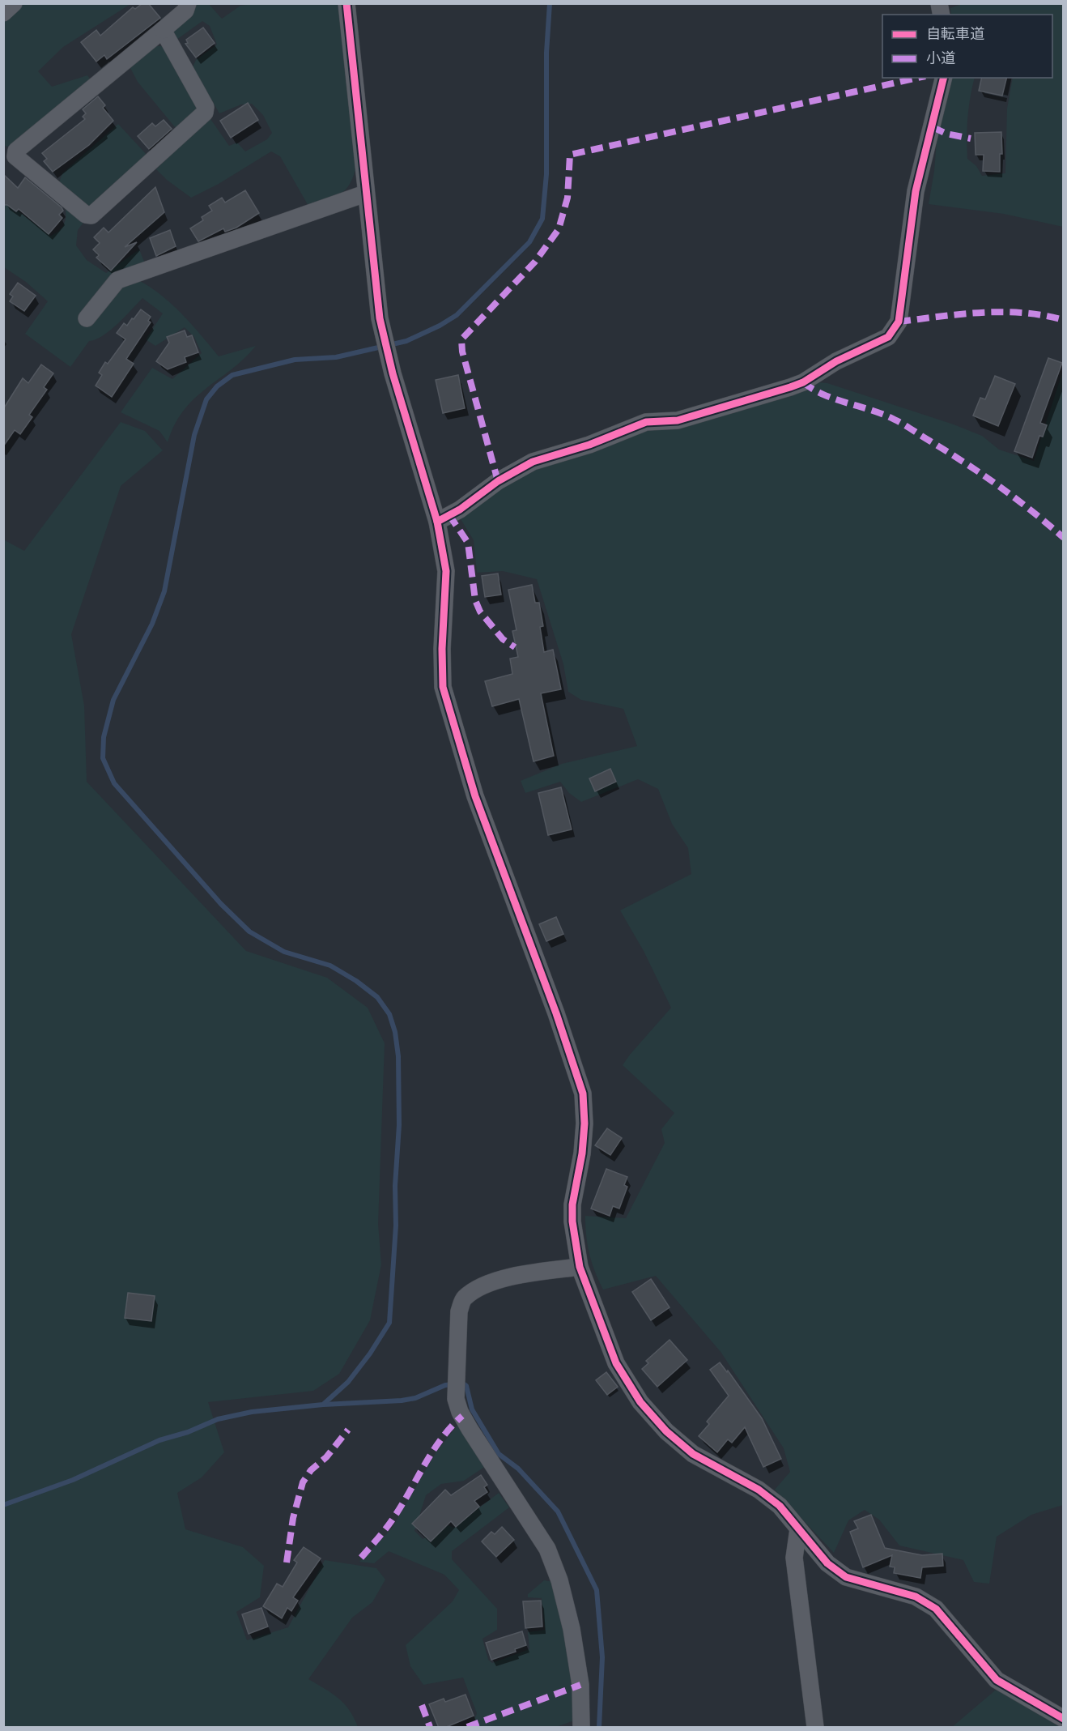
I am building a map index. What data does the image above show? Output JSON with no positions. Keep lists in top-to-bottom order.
{
  "legend": ["自転車道", "小道"]
}
